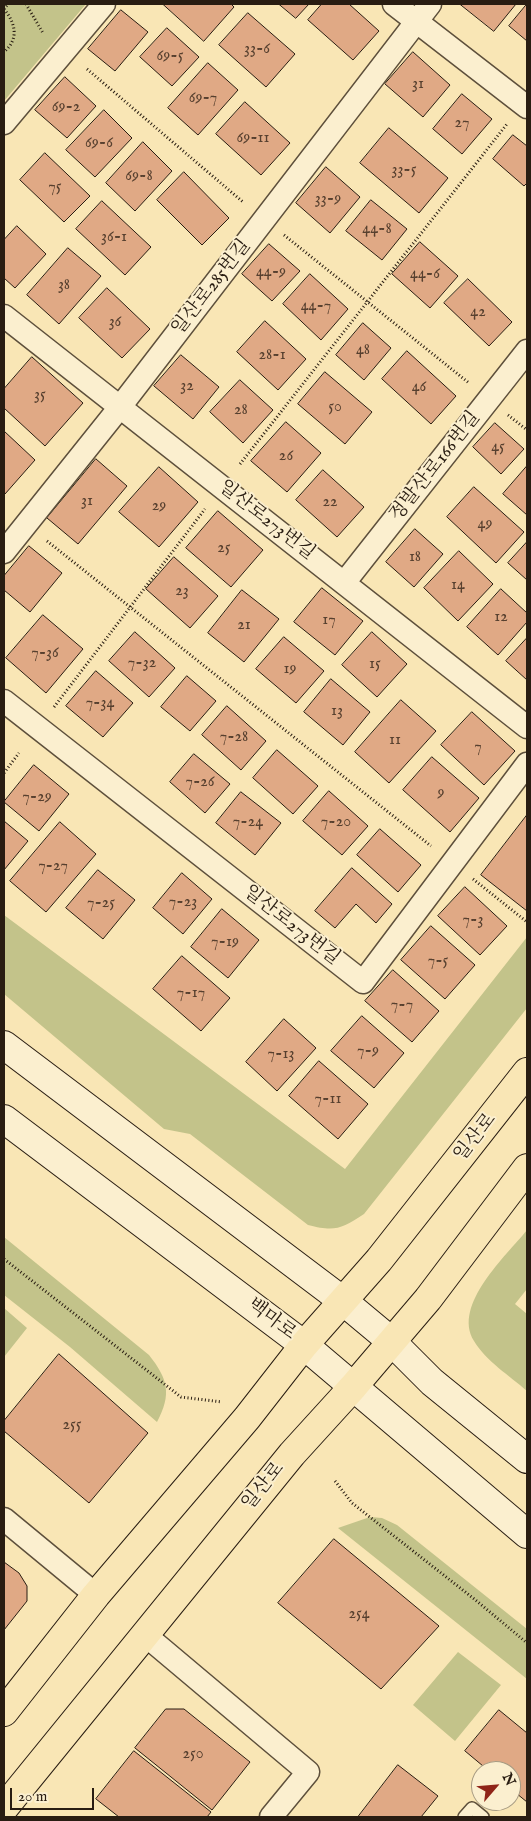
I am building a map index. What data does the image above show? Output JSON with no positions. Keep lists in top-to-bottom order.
{
  "streets": {
    "main road": ["일산로", "백마로"],
    "street": ["일산로285번길", "정발산로166번길", "일산로273번길"]
  },
  "crossings": [
    ["일산로285번길", "일산로273번길"],
    ["정발산로166번길", "일산로273번길"],
    ["일산로", "백마로"]
  ],
  "house_numbers": [
    "33-6",
    "69-5",
    "31",
    "69-7",
    "69-2",
    "27",
    "69-11",
    "69-6",
    "33-5",
    "69-8",
    "75",
    "33-9",
    "44-8",
    "36-1",
    "44-9",
    "44-6",
    "38",
    "44-7",
    "42",
    "36",
    "48",
    "28-1",
    "32",
    "46",
    "35",
    "50",
    "28",
    "45",
    "26",
    "31",
    "22",
    "29",
    "49",
    "25",
    "18",
    "14",
    "23",
    "12",
    "17",
    "21",
    "7-36",
    "7-32",
    "15",
    "19",
    "7-34",
    "13",
    "7-28",
    "11",
    "7",
    "7-26",
    "9",
    "7-29",
    "7-24",
    "7-20",
    "7-27",
    "7-23",
    "7-25",
    "7-3",
    "7-19",
    "7-5",
    "7-17",
    "7-7",
    "7-9",
    "7-13",
    "7-11",
    "255",
    "254",
    "250"
  ],
  "scale_bar": "20 m",
  "north": "top right"
}
